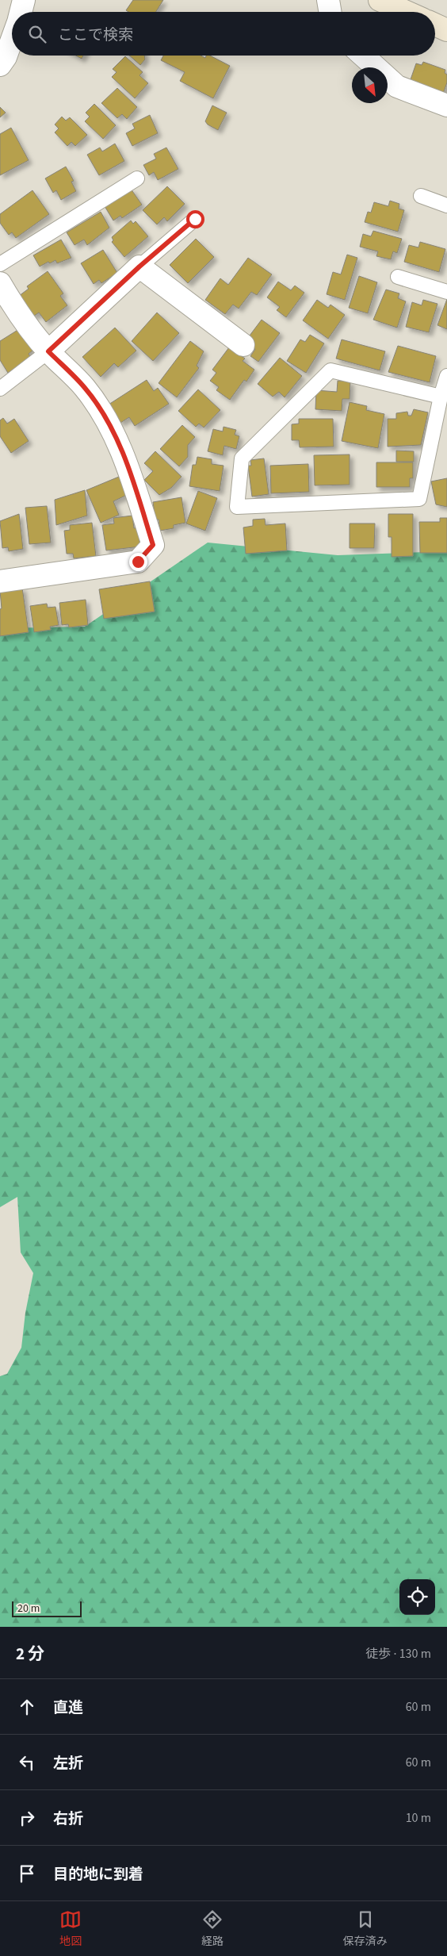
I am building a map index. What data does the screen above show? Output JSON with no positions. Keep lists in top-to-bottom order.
{
  "scale_bar": "20 m",
  "north": "bottom right",
  "page": {
    "search": "ここで検索",
    "scale": "20 m",
    "heading": ["2 分", "徒歩 · 130 m"],
    "list": [
      ["直進", "60 m"],
      ["左折", "60 m"],
      ["右折", "10 m"],
      "目的地に到着"
    ],
    "nav": ["地図", "経路", "保存済み"]
  }
}
